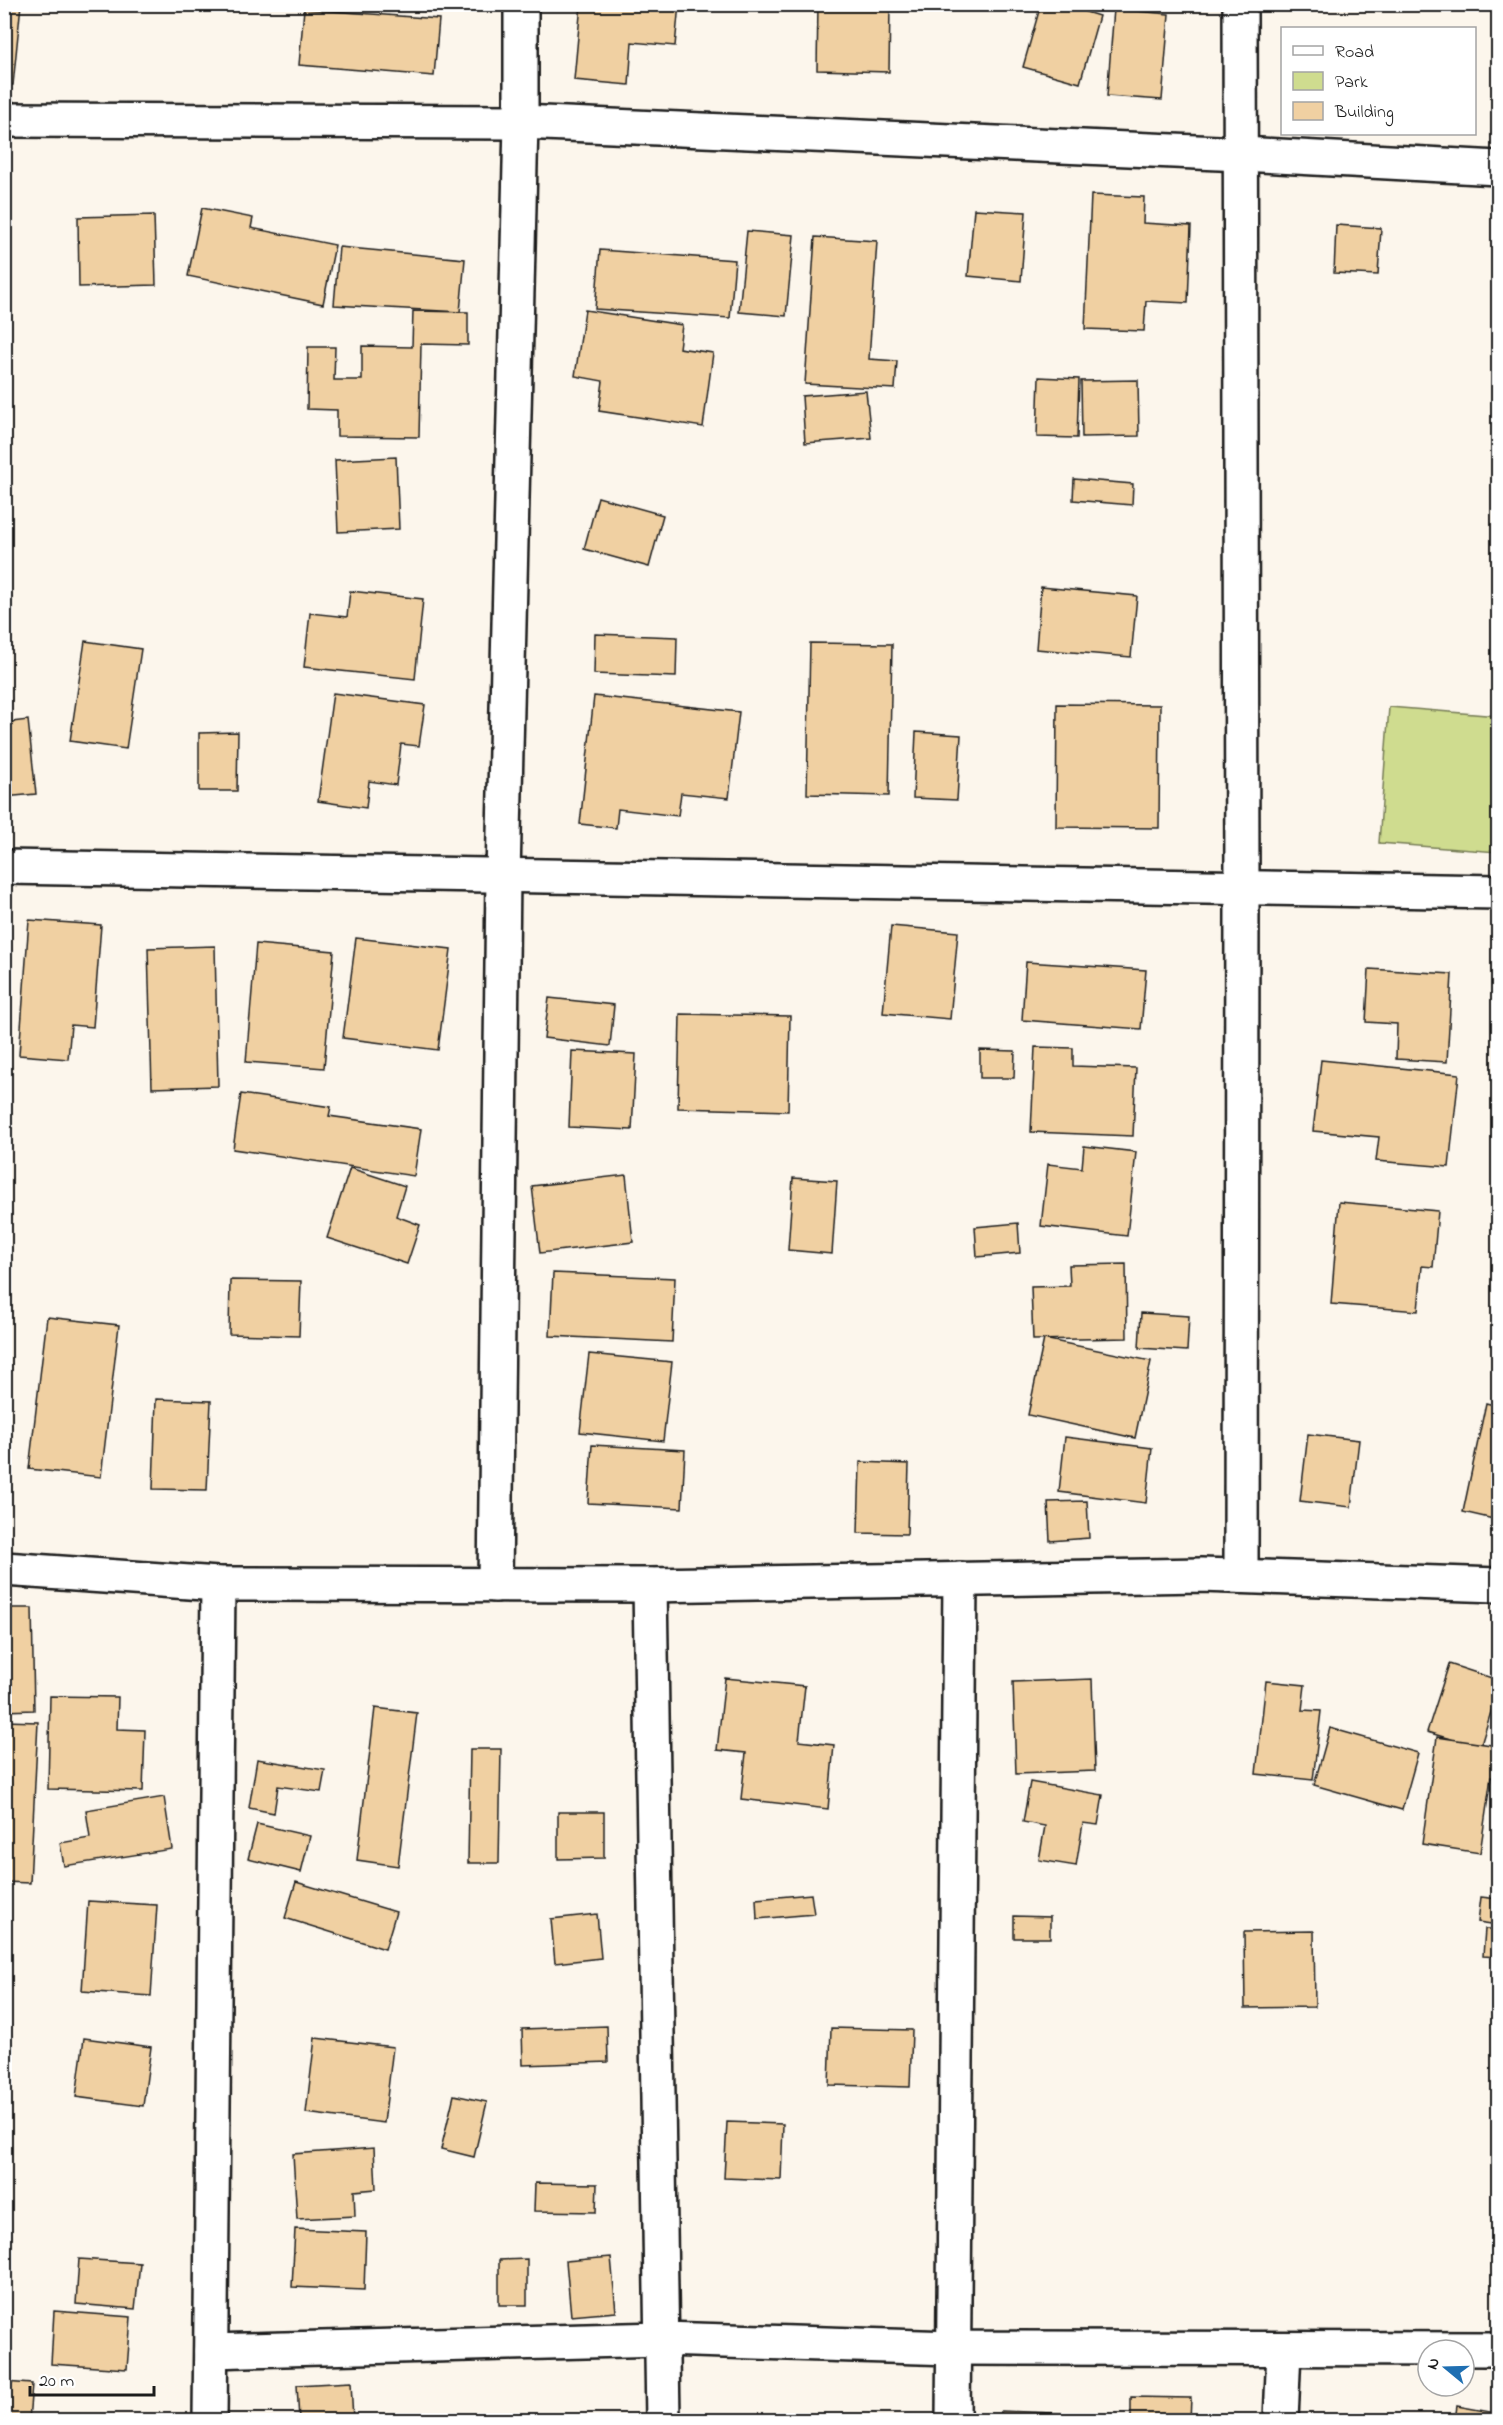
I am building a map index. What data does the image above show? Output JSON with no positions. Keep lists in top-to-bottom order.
{
  "legend": ["Road", "Park", "Building"],
  "scale_bar": "20 m",
  "north": "left"
}
